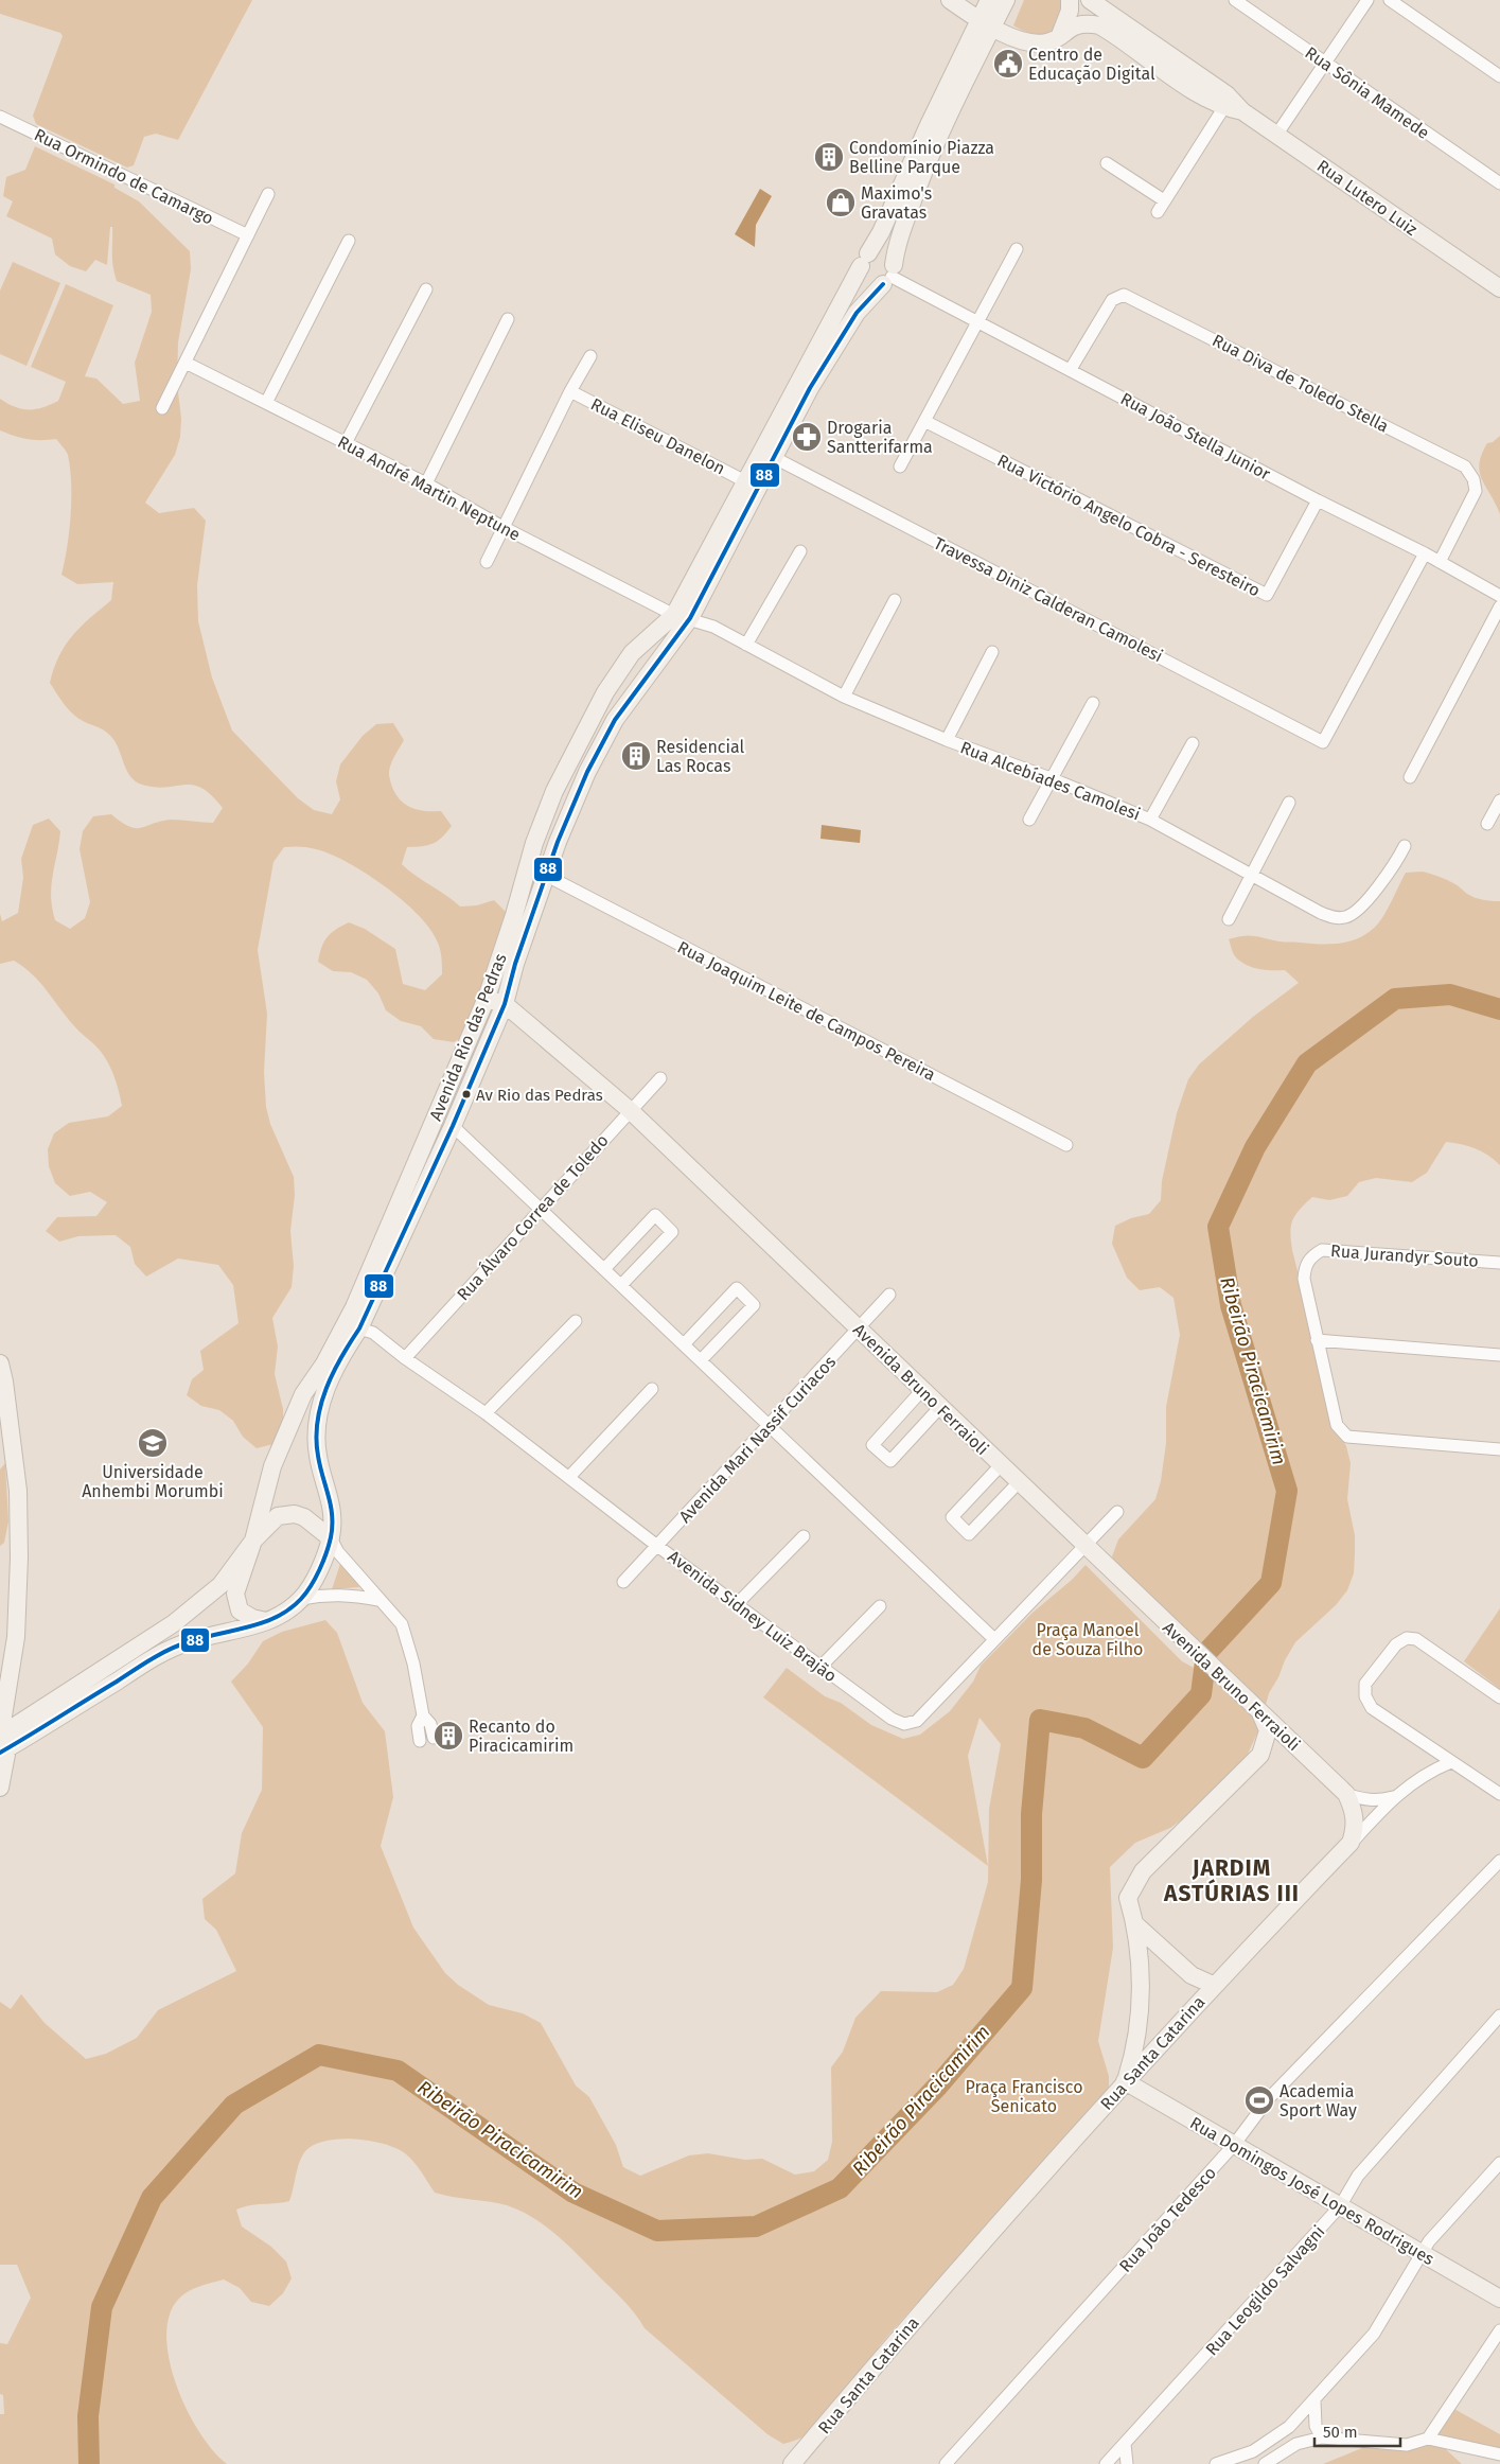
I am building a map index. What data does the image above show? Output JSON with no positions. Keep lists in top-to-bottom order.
{
  "streets": {
    "street": [
      "Rua Sônia Mamede",
      "Rua Ormindo de Camargo",
      "Rua Lutero Luiz",
      "Rua Diva de Toledo Stella",
      "Rua Eliseu Danelon",
      "Rua João Stella Junior",
      "Rua André Martin Neptune",
      "Rua Victório Angelo Cobra - Seresteiro",
      "Travessa Diniz Calderan Camolesi",
      "Rua Alcebíades Camolesi",
      "Rua Joaquim Leite de Campos Pereira",
      "Avenida Rio das Pedras",
      "Rua Álvaro Correa de Toledo",
      "Rua Jurandyr Souto",
      "Avenida Bruno Ferraioli",
      "Avenida Mari Nassif Curiacos",
      "Avenida Sidney Luiz Brajão",
      "Rua Santa Catarina",
      "Rua Domingos José Lopes Rodrigues",
      "Rua João Tedesco",
      "Rua Leogildo Salvagni"
    ]
  },
  "crossings": [
    ["Rua Lutero Luiz", "Avenida Rio das Pedras"],
    ["Rua Diva de Toledo Stella", "Rua João Stella Junior"],
    ["Rua Eliseu Danelon", "Avenida Rio das Pedras"],
    ["Rua João Stella Junior", "Rua Victório Angelo Cobra - Seresteiro"],
    ["Rua João Stella Junior", "Travessa Diniz Calderan Camolesi"],
    ["Rua João Stella Junior", "Avenida Rio das Pedras"],
    ["Rua André Martin Neptune", "Rua Alcebíades Camolesi"],
    ["Rua André Martin Neptune", "Avenida Rio das Pedras"],
    ["Travessa Diniz Calderan Camolesi", "Avenida Rio das Pedras"],
    ["Rua Alcebíades Camolesi", "Avenida Rio das Pedras"],
    ["Rua Joaquim Leite de Campos Pereira", "Avenida Rio das Pedras"],
    ["Avenida Rio das Pedras", "Avenida Bruno Ferraioli"],
    ["Avenida Rio das Pedras", "Avenida Sidney Luiz Brajão"],
    ["Rua Álvaro Correa de Toledo", "Avenida Bruno Ferraioli"],
    ["Rua Álvaro Correa de Toledo", "Avenida Sidney Luiz Brajão"],
    ["Avenida Bruno Ferraioli", "Avenida Mari Nassif Curiacos"],
    ["Avenida Bruno Ferraioli", "Avenida Sidney Luiz Brajão"],
    ["Avenida Bruno Ferraioli", "Rua Santa Catarina"],
    ["Avenida Mari Nassif Curiacos", "Avenida Sidney Luiz Brajão"],
    ["Rua Santa Catarina", "Rua Domingos José Lopes Rodrigues"],
    ["Rua Domingos José Lopes Rodrigues", "Rua João Tedesco"],
    ["Rua Domingos José Lopes Rodrigues", "Rua Leogildo Salvagni"]
  ],
  "districts": ["JARDIM ASTÚRIAS III"],
  "water": ["Ribeirão Piracicamirim"],
  "parks": ["Praça Manoel de Souza Filho", "Praça Francisco Senicato"],
  "places": {
    "public building": ["Centro de Educação Digital"],
    "building": ["Condomínio Piazza Belline Parque", "Residencial Las Rocas", "Recanto do Piracicamirim"],
    "shop": ["Maximo's Gravatas"],
    "pharmacy": ["Drogaria Santterifarma"],
    "other": ["Av Rio das Pedras"],
    "school or university": ["Universidade Anhembi Morumbi"],
    "sports": ["Academia Sport Way"]
  },
  "lines": ["transit line 88"],
  "scale_bar": "50 m"
}
